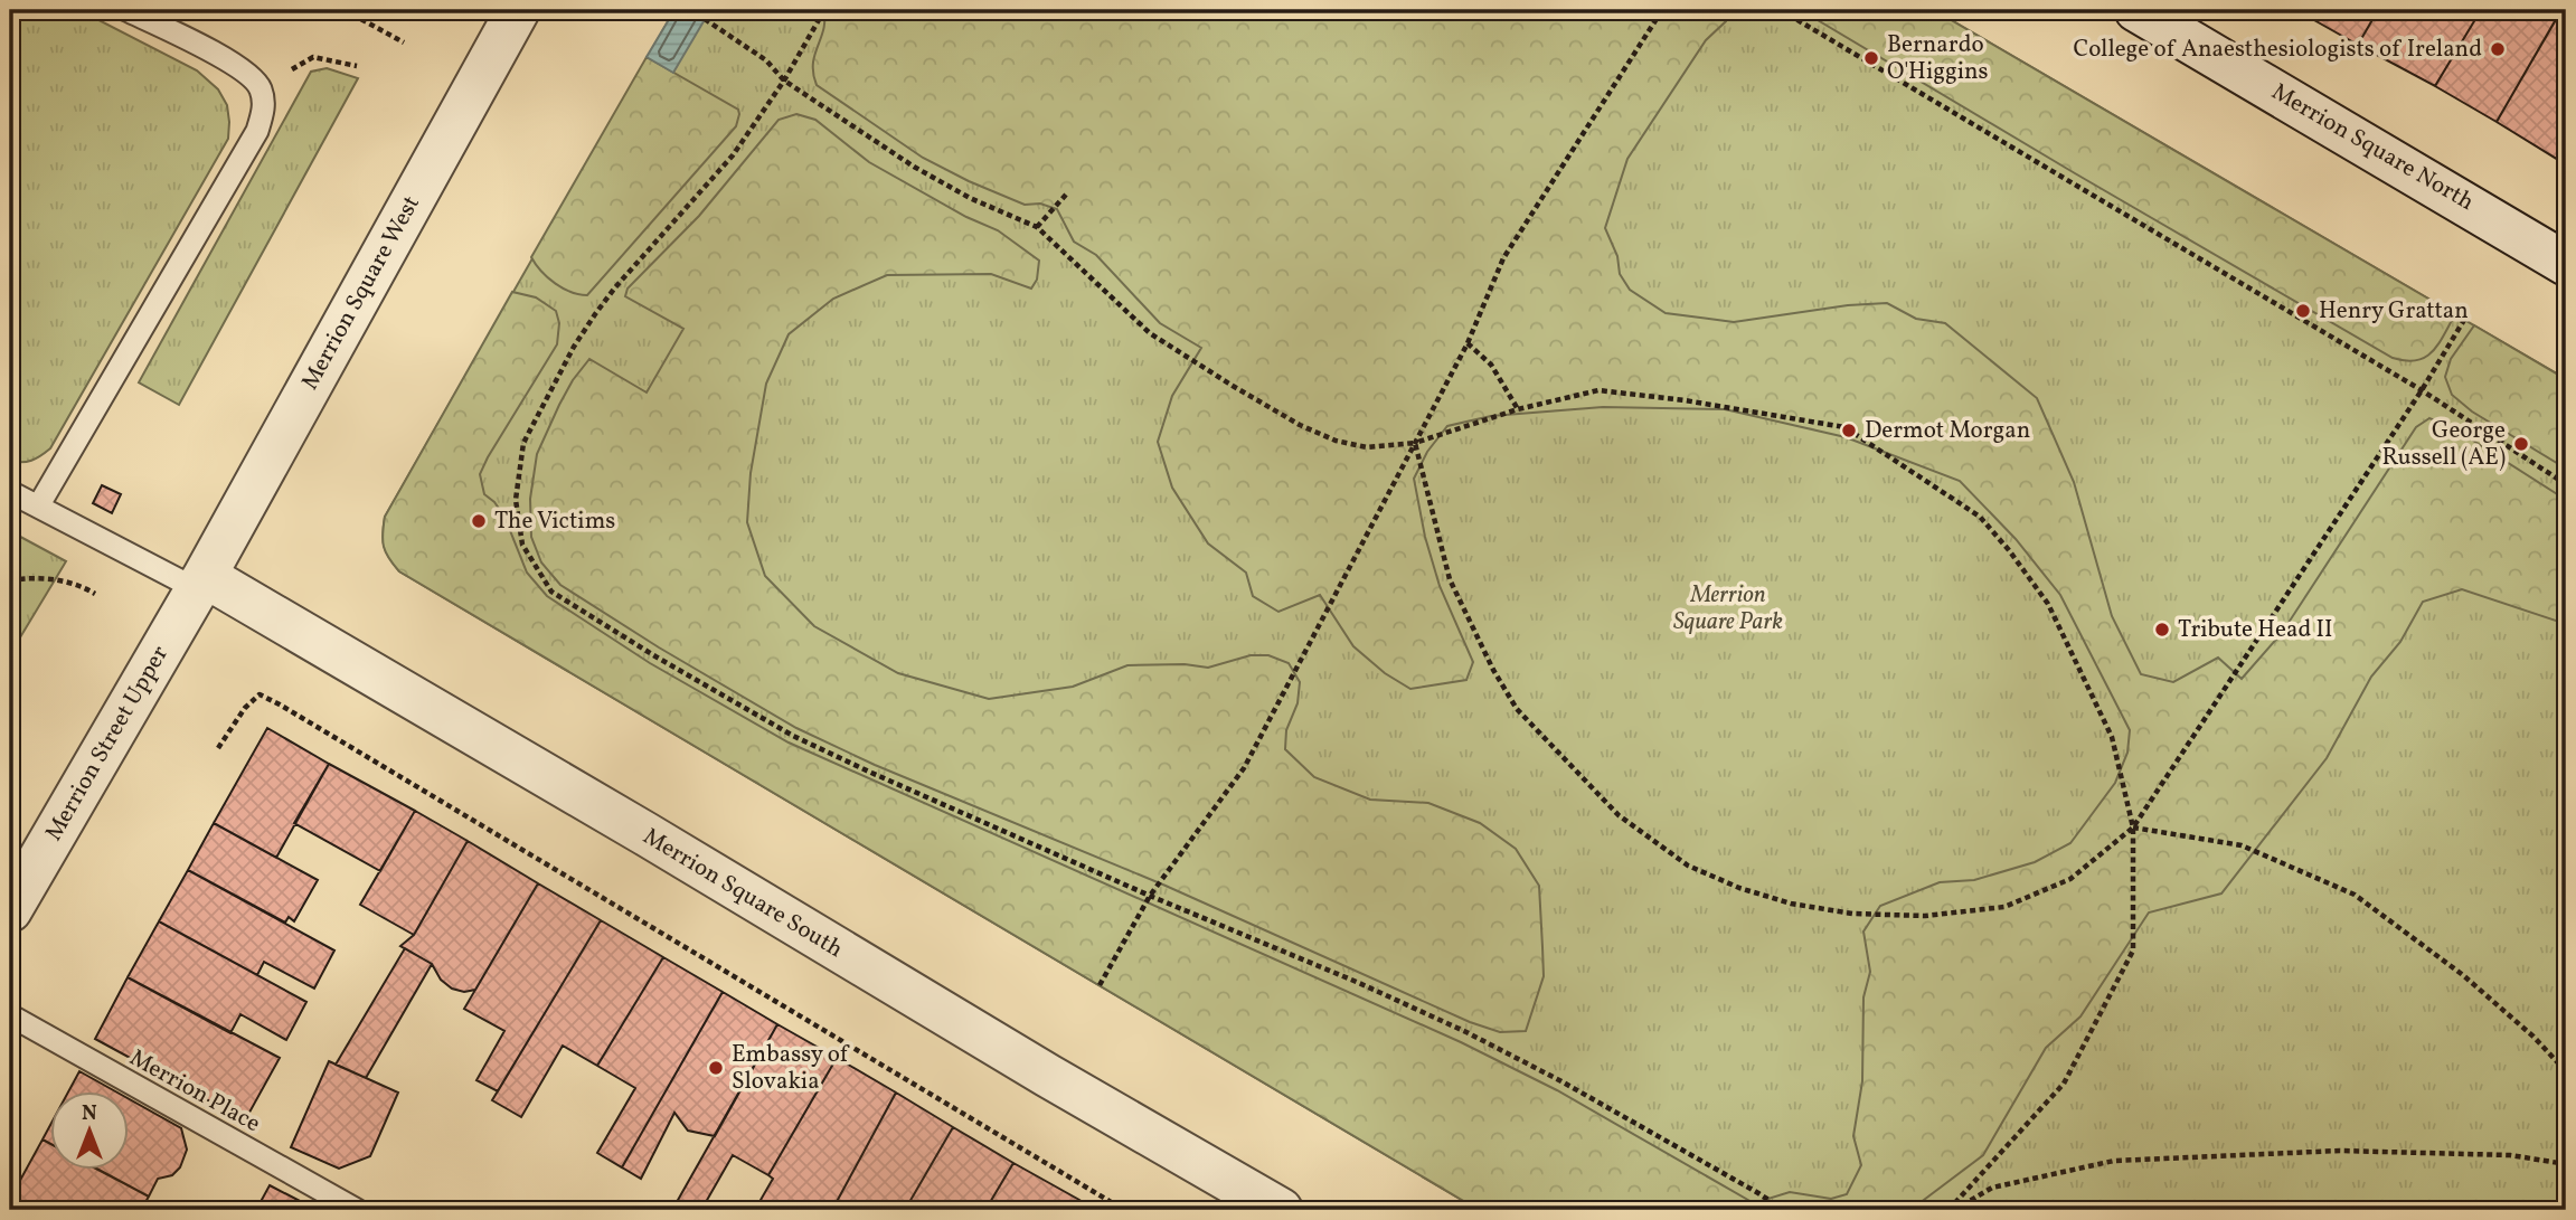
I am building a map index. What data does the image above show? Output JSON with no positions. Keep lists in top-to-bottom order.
{
  "streets": {
    "street": [
      "Merrion Square North",
      "Merrion Square West",
      "Merrion Street Upper",
      "Merrion Square South"
    ],
    "lane": ["Merrion Place"]
  },
  "crossings": [
    ["Merrion Square West", "Merrion Street Upper"],
    ["Merrion Square West", "Merrion Square South"],
    ["Merrion Street Upper", "Merrion Square South"]
  ],
  "parks": ["Merrion Square Park"],
  "places": [
    "College of Anaesthesiologists of Ireland",
    "Bernardo O'Higgins",
    "Henry Grattan",
    "Dermot Morgan",
    "George Russell (AE)",
    "The Victims",
    "Tribute Head II",
    "Embassy of Slovakia"
  ],
  "north": "top"
}
